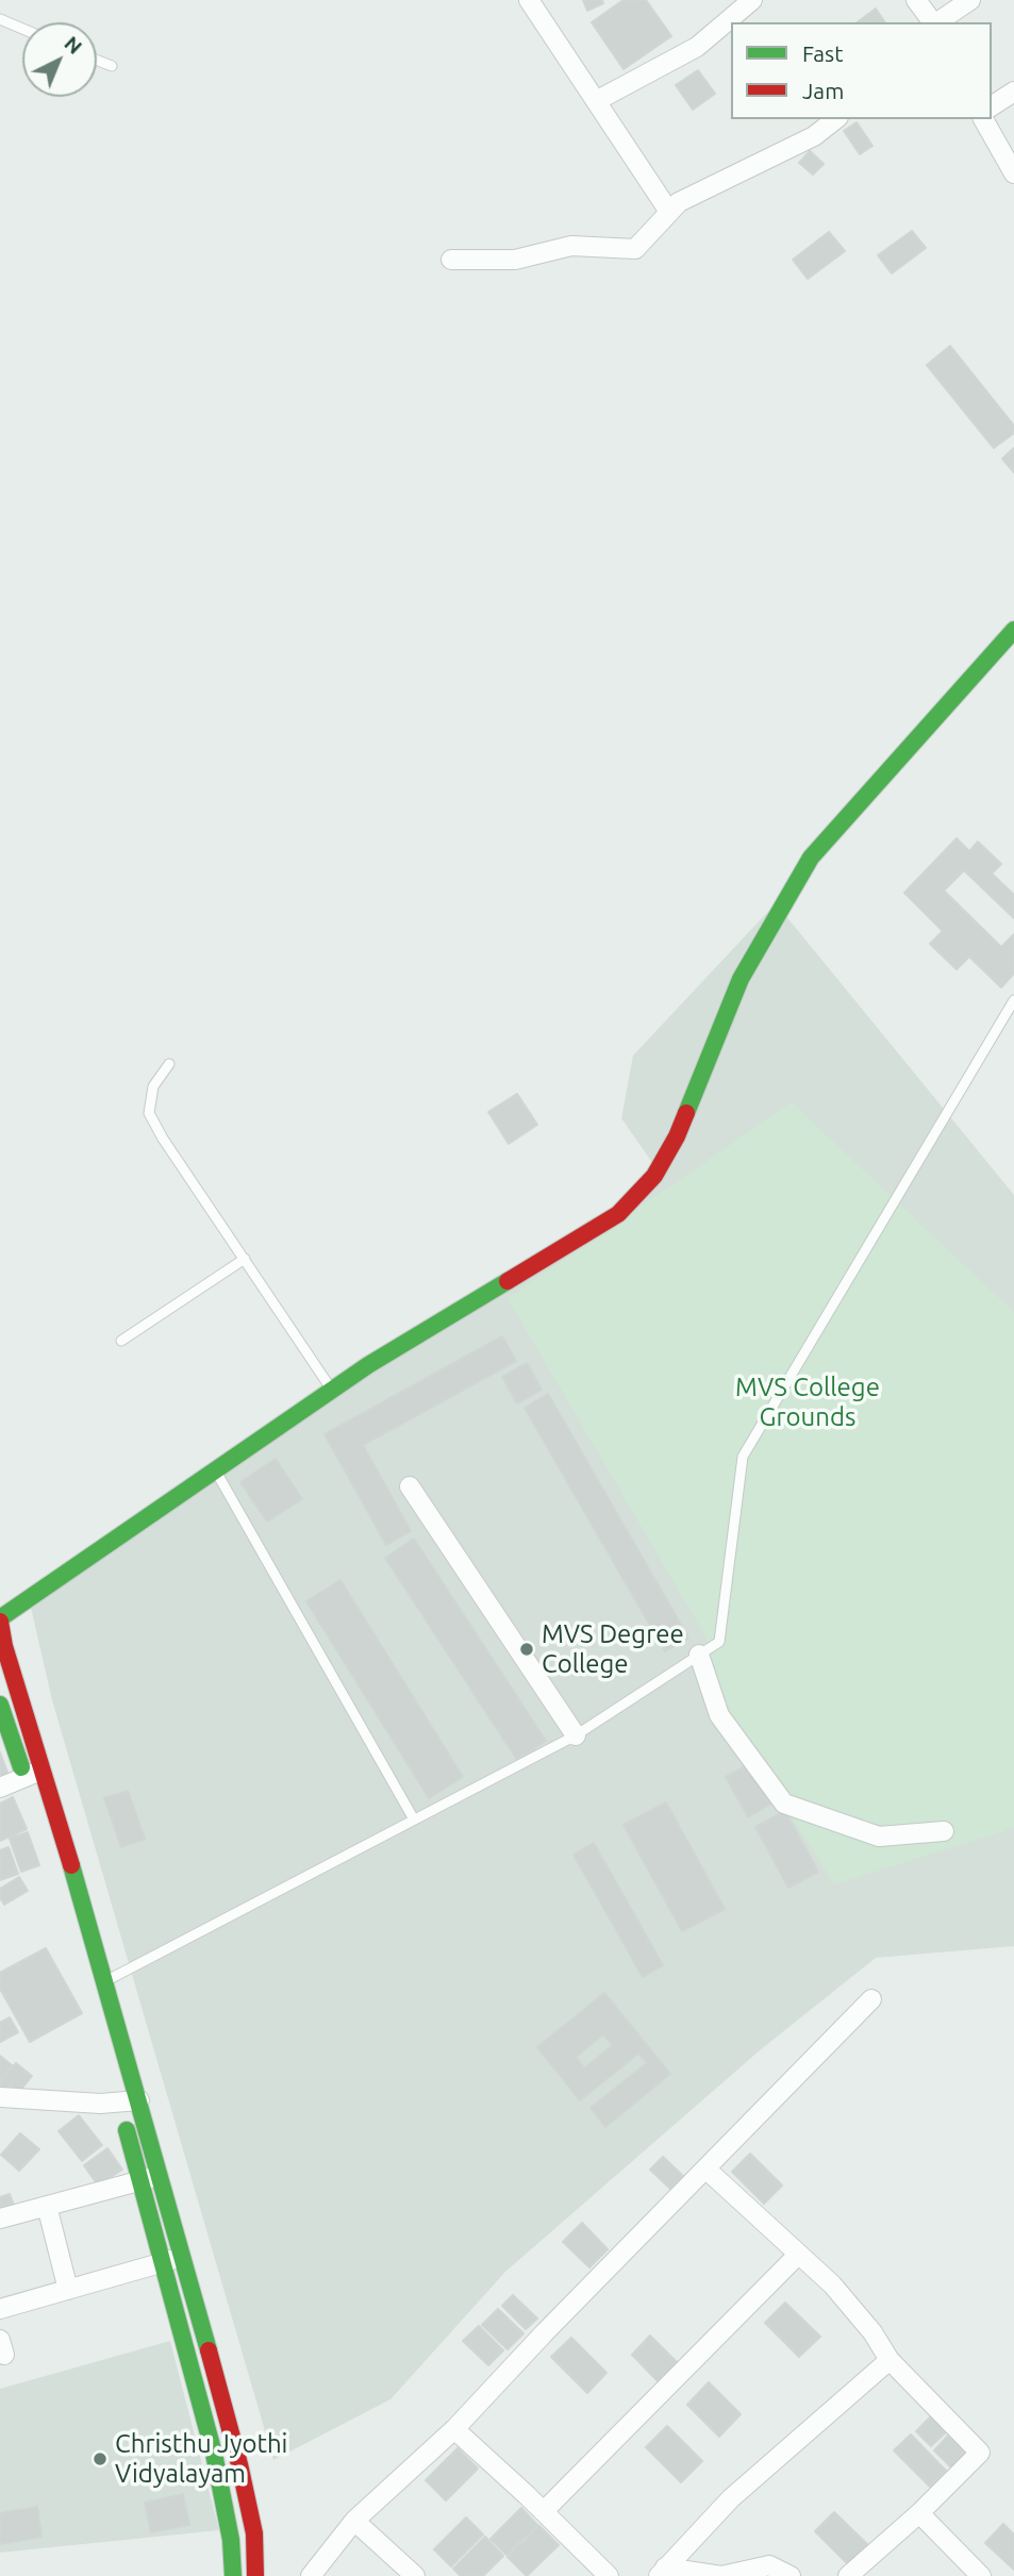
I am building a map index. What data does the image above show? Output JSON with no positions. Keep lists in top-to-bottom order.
{
  "parks": ["MVS College Grounds"],
  "places": ["MVS Degree College", "Christhu Jyothi Vidyalayam"],
  "legend": ["Fast", "Jam"],
  "north": "top right"
}
